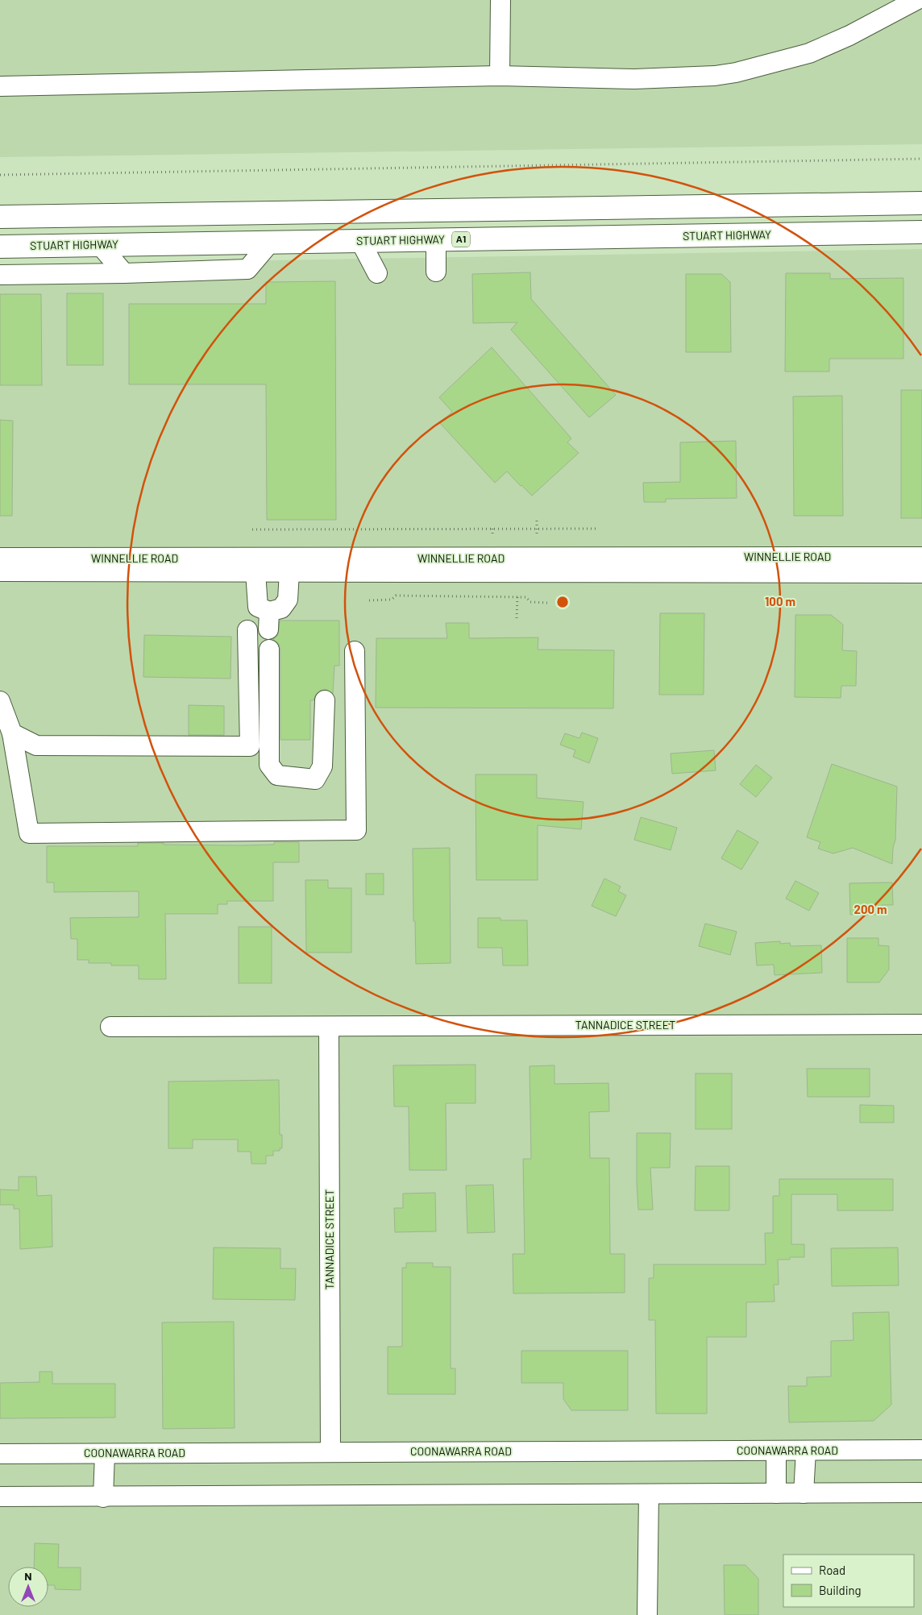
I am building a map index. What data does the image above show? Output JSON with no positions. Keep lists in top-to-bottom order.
{
  "streets": {
    "highway": ["STUART HIGHWAY", "A1"],
    "street": ["WINNELLIE ROAD", "TANNADICE STREET", "COONAWARRA ROAD"]
  },
  "crossings": [
    ["TANNADICE STREET", "COONAWARRA ROAD"]
  ],
  "legend": ["Road", "Building"],
  "north": "top",
  "rings": ["100 m", "200 m"]
}
